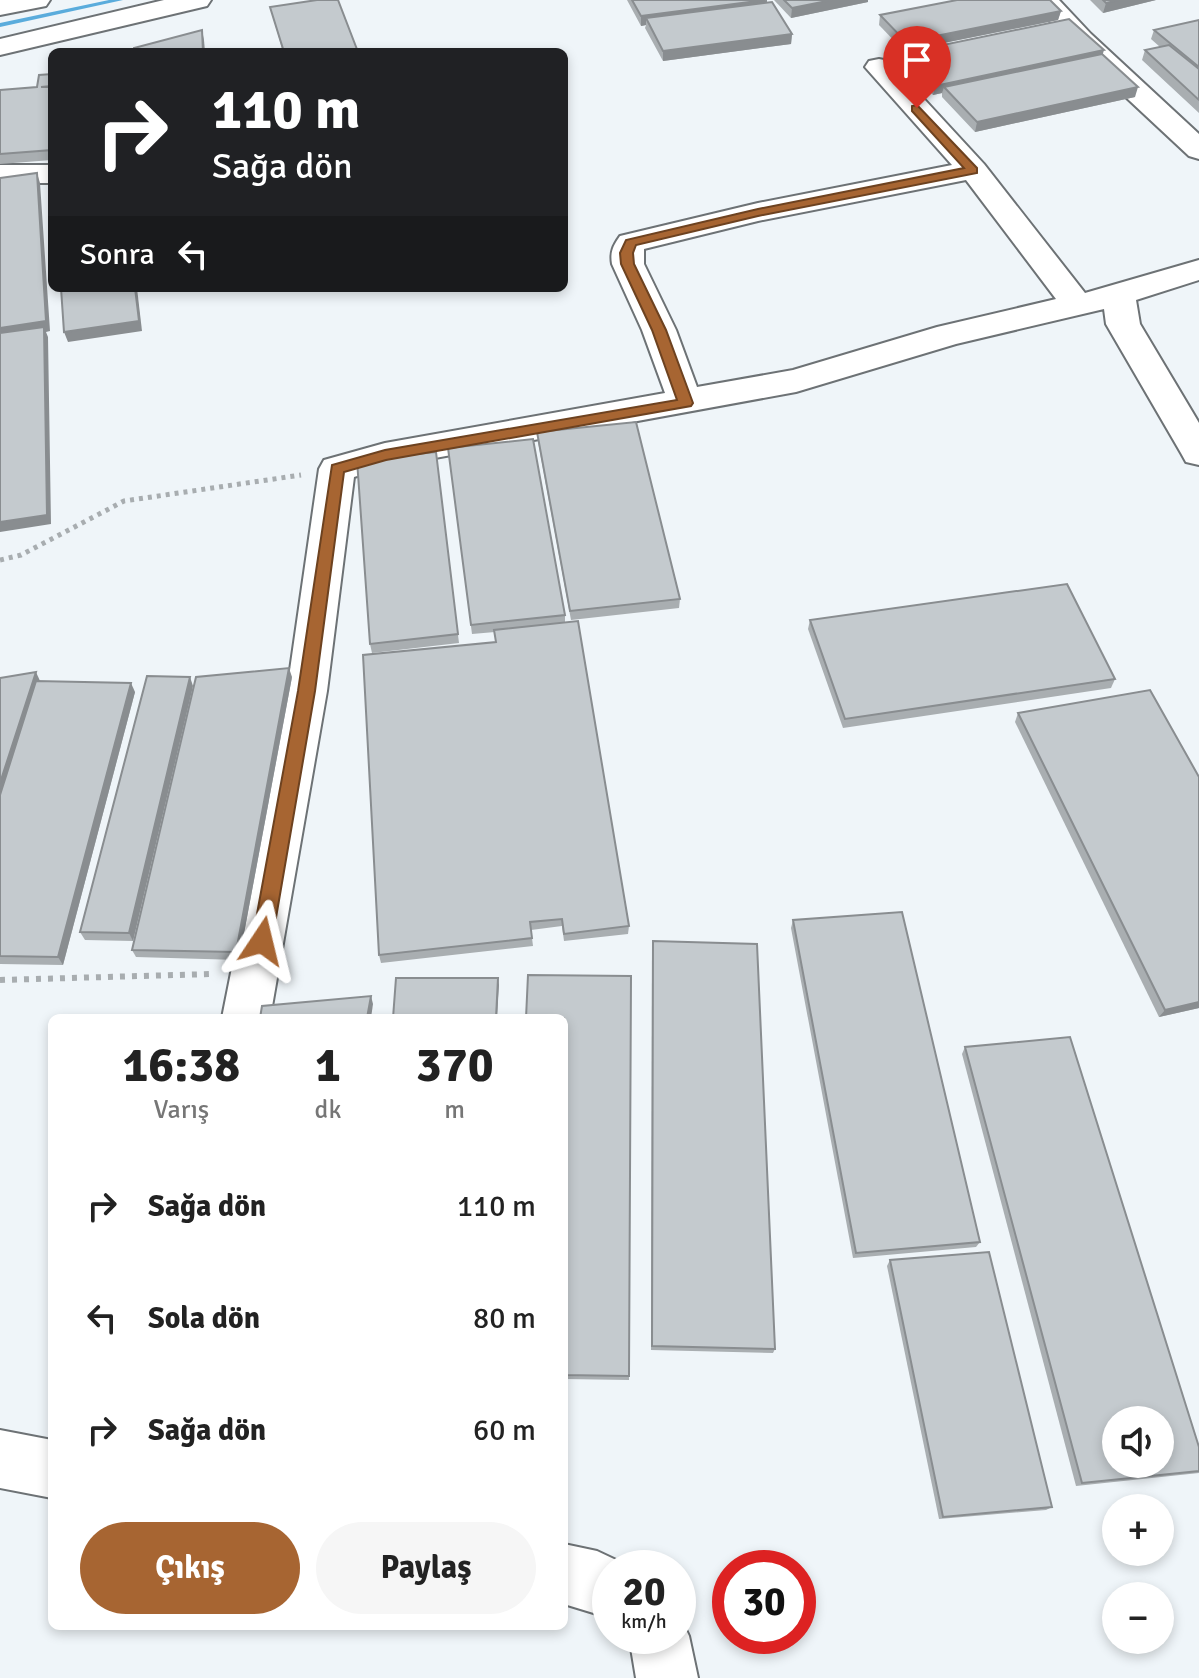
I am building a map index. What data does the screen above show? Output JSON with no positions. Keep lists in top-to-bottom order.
{
  "page": {
    "turn": ["110 m", "Sağa dön"],
    "then": "Sonra",
    "eta": [
      "16:38",
      "Varış",
      "1",
      "dk",
      "370",
      "m"
    ],
    "list": [
      {
        "name": "Sağa dön",
        "value": "110 m"
      },
      {
        "name": "Sola dön",
        "value": "80 m"
      },
      {
        "name": "Sağa dön",
        "value": "60 m"
      }
    ],
    "map_buttons": ["+", "−"],
    "buttons": ["Çıkış", "Paylaş"],
    "speed": "20 km/h",
    "limit": "30"
  }
}
